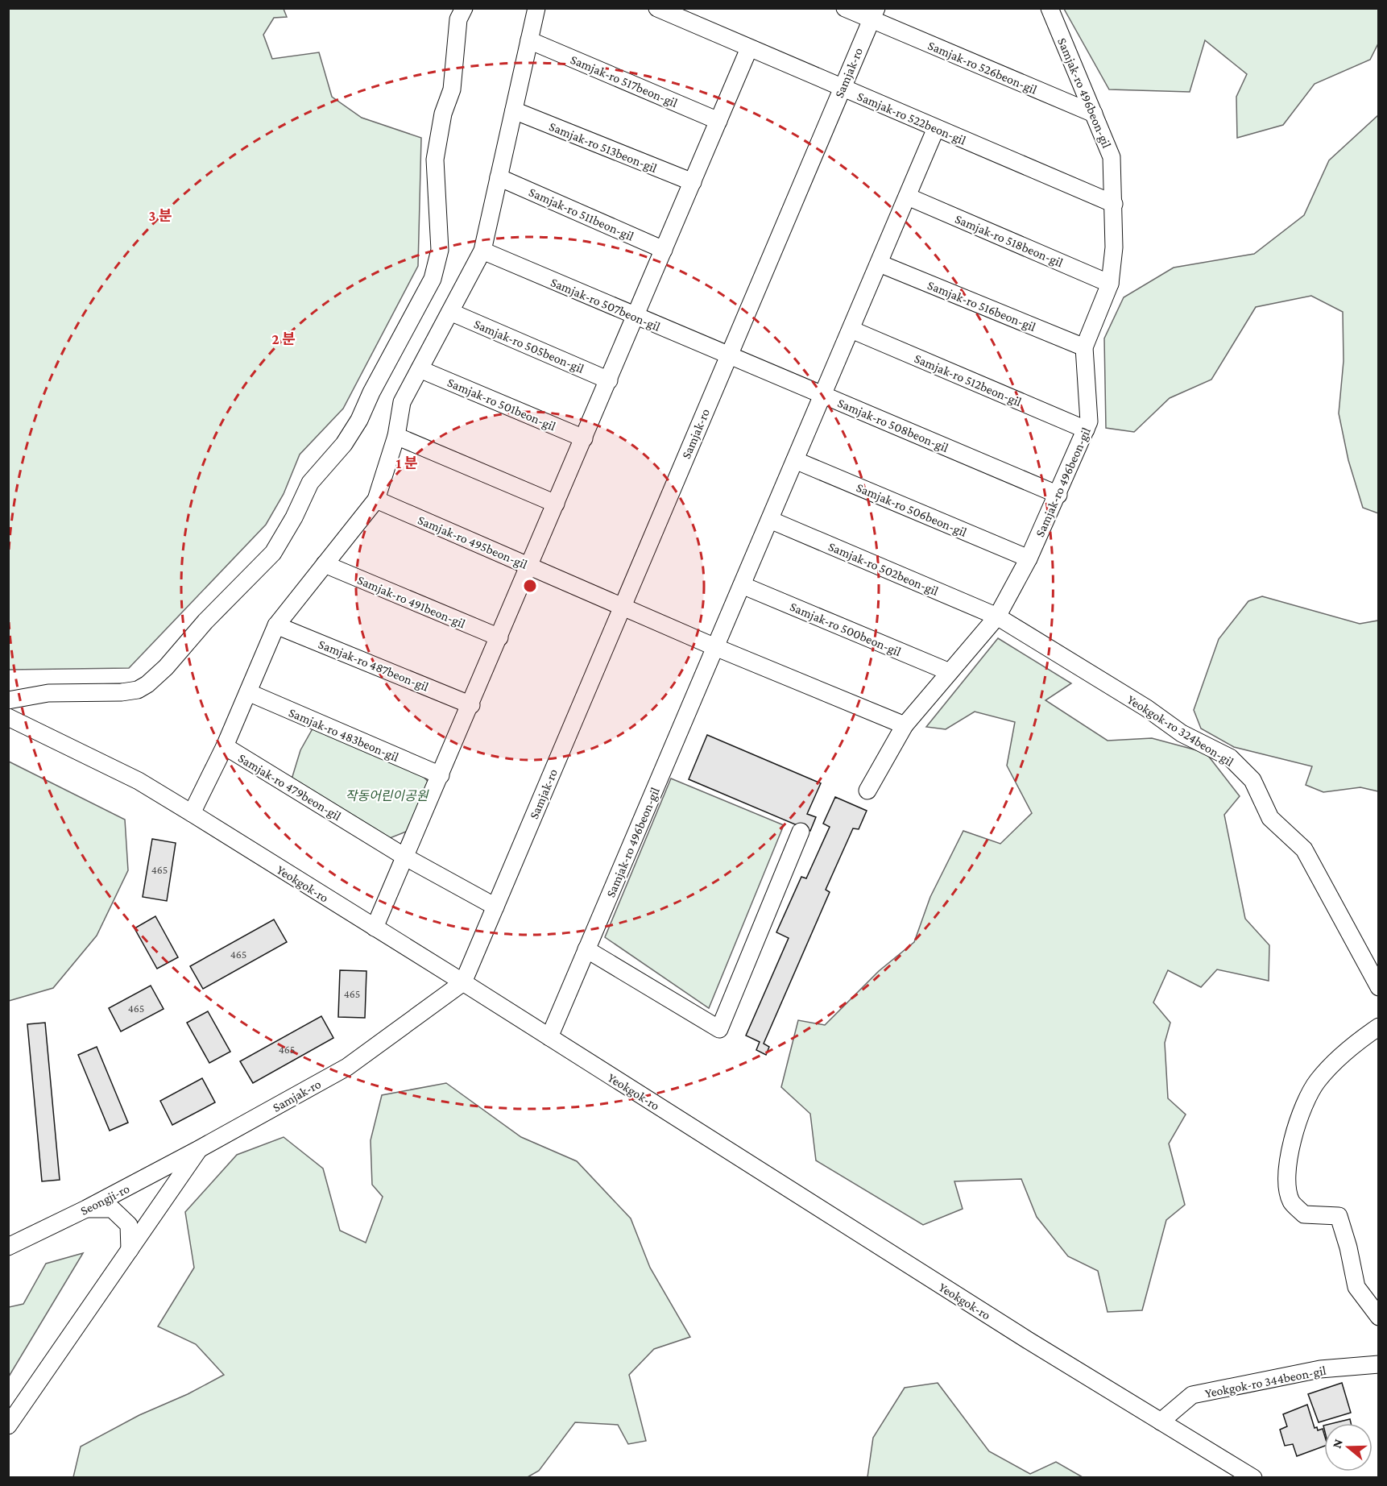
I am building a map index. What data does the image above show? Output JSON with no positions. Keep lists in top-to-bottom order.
{
  "streets": {
    "street": [
      "Samjak-ro 526beon-gil",
      "Samjak-ro",
      "Samjak-ro 517beon-gil",
      "Samjak-ro 496beon-gil",
      "Samjak-ro 522beon-gil",
      "Samjak-ro 513beon-gil",
      "Samjak-ro 511beon-gil",
      "Samjak-ro 518beon-gil",
      "Samjak-ro 507beon-gil",
      "Samjak-ro 516beon-gil",
      "Samjak-ro 505beon-gil",
      "Samjak-ro 512beon-gil",
      "Samjak-ro 501beon-gil",
      "Samjak-ro 508beon-gil",
      "Samjak-ro 506beon-gil",
      "Samjak-ro 495beon-gil",
      "Samjak-ro 502beon-gil",
      "Samjak-ro 491beon-gil",
      "Samjak-ro 500beon-gil",
      "Samjak-ro 487beon-gil",
      "Yeokgok-ro 324beon-gil",
      "Samjak-ro 483beon-gil",
      "Samjak-ro 479beon-gil",
      "Yeokgok-ro",
      "Seongji-ro",
      "Yeokgok-ro 344beon-gil"
    ]
  },
  "crossings": [
    ["Samjak-ro 526beon-gil", "Samjak-ro"],
    ["Samjak-ro 526beon-gil", "Samjak-ro 496beon-gil"],
    ["Samjak-ro", "Samjak-ro 522beon-gil"],
    ["Samjak-ro", "Samjak-ro 507beon-gil"],
    ["Samjak-ro", "Samjak-ro 508beon-gil"],
    ["Samjak-ro", "Samjak-ro 495beon-gil"],
    ["Samjak-ro", "Samjak-ro 479beon-gil"],
    ["Samjak-ro", "Yeokgok-ro"],
    ["Samjak-ro", "Seongji-ro"],
    ["Samjak-ro 496beon-gil", "Samjak-ro 522beon-gil"],
    ["Samjak-ro 496beon-gil", "Samjak-ro 518beon-gil"],
    ["Samjak-ro 496beon-gil", "Samjak-ro 516beon-gil"],
    ["Samjak-ro 496beon-gil", "Samjak-ro 512beon-gil"],
    ["Samjak-ro 496beon-gil", "Samjak-ro 508beon-gil"],
    ["Samjak-ro 496beon-gil", "Samjak-ro 506beon-gil"],
    ["Samjak-ro 496beon-gil", "Samjak-ro 502beon-gil"],
    ["Samjak-ro 496beon-gil", "Samjak-ro 500beon-gil"],
    ["Samjak-ro 496beon-gil", "Yeokgok-ro 324beon-gil"],
    ["Samjak-ro 496beon-gil", "Yeokgok-ro"],
    ["Samjak-ro 507beon-gil", "Samjak-ro 508beon-gil"],
    ["Samjak-ro 495beon-gil", "Samjak-ro 479beon-gil"],
    ["Samjak-ro 502beon-gil", "Yeokgok-ro 324beon-gil"],
    ["Samjak-ro 491beon-gil", "Samjak-ro 479beon-gil"],
    ["Samjak-ro 487beon-gil", "Samjak-ro 479beon-gil"],
    ["Samjak-ro 483beon-gil", "Samjak-ro 479beon-gil"],
    ["Yeokgok-ro", "Yeokgok-ro 344beon-gil"]
  ],
  "parks": ["작동어린이공원"],
  "house_numbers": [
    "465",
    "465",
    "465",
    "465",
    "465"
  ],
  "north": "left",
  "rings": ["3 분", "2 분", "1 분"]
}
